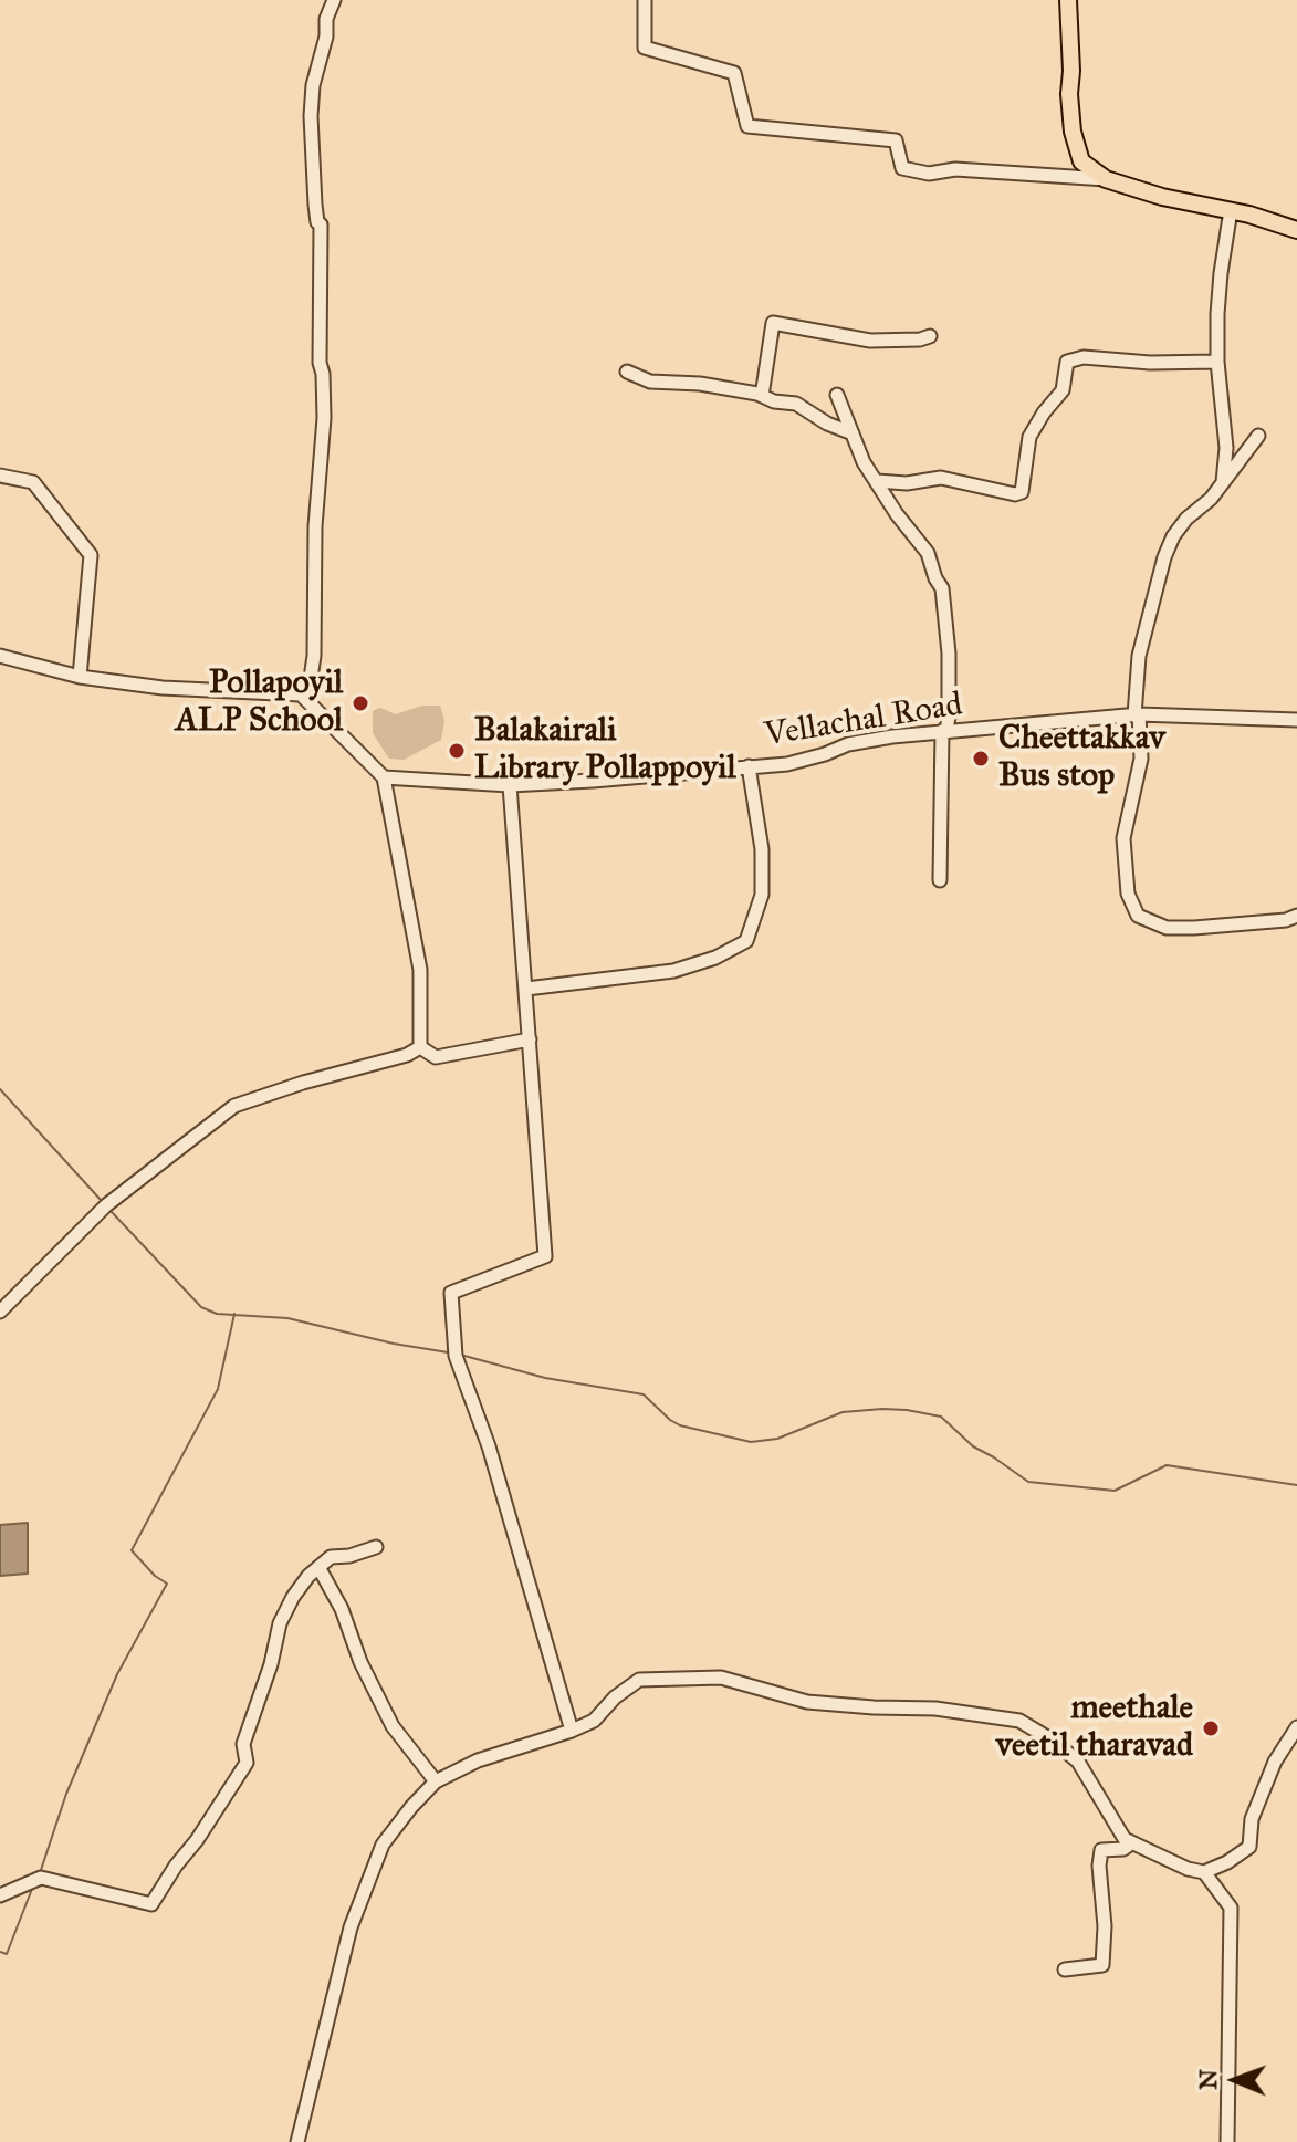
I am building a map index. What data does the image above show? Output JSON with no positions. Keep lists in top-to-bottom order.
{
  "streets": {
    "street": ["Vellachal Road"]
  },
  "places": [
    "Pollapoyil ALP School",
    "Balakairali Library Pollappoyil",
    "Cheettakkav Bus stop",
    "meethale veetil tharavad"
  ],
  "north": "left"
}
